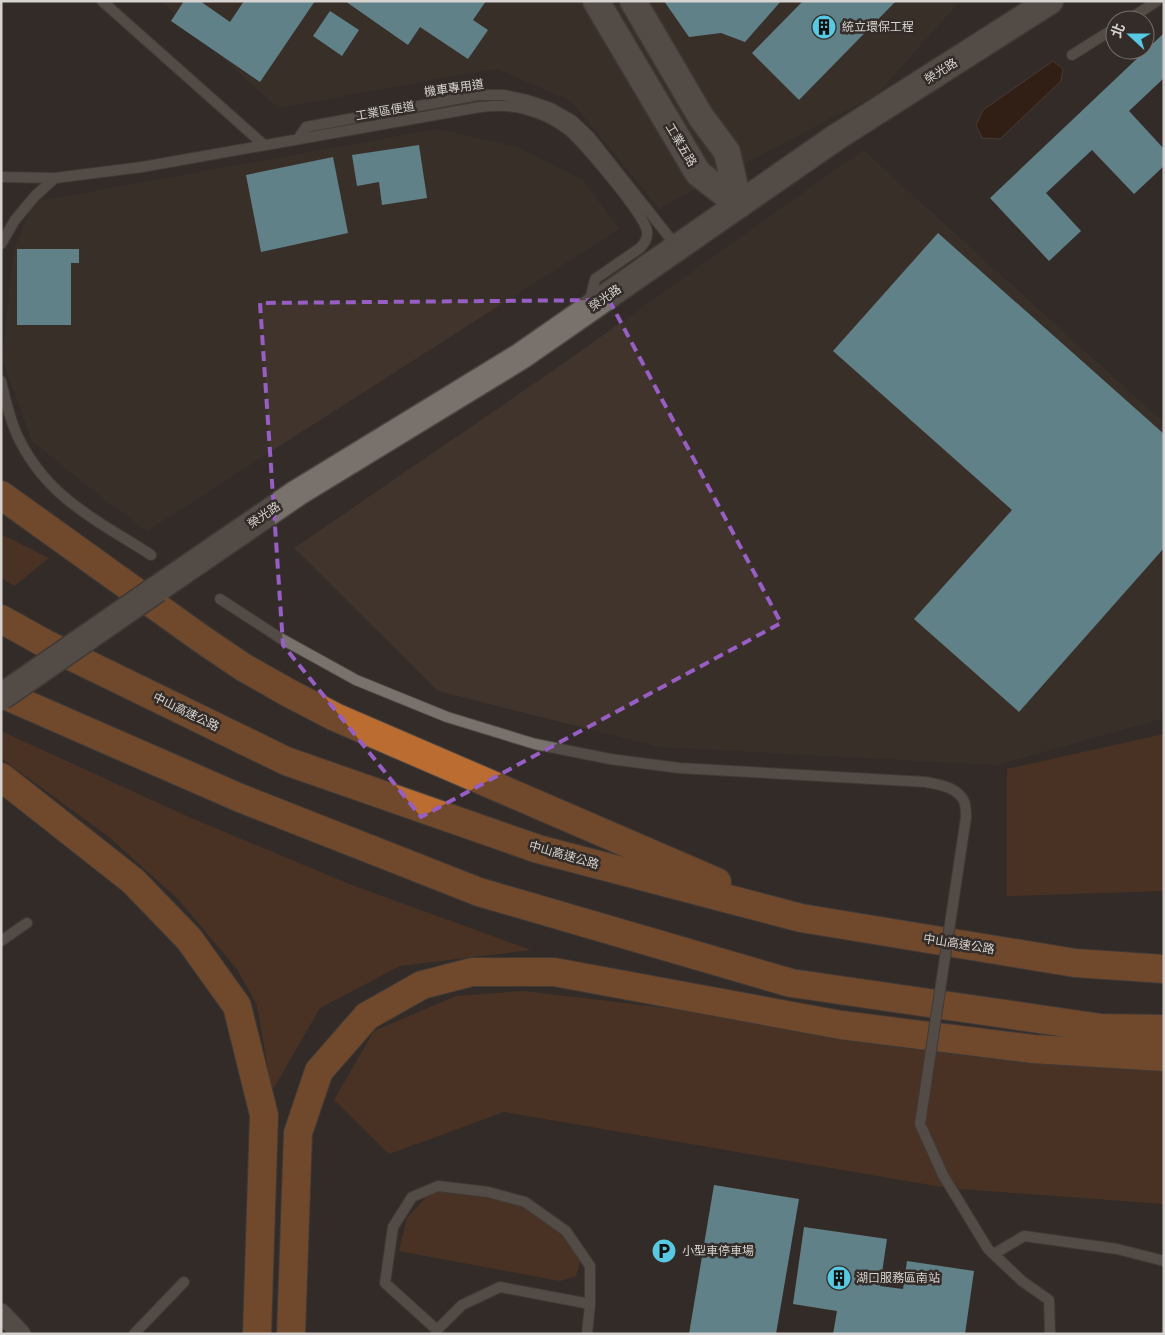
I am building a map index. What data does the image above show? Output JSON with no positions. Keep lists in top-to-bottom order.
{
  "streets": {
    "highway": ["中山高速公路"],
    "street": ["榮光路", "工業五路"],
    "lane": ["機車專用道", "工業區便道"]
  },
  "crossings": [
    ["榮光路", "機車專用道"],
    ["榮光路", "工業區便道"],
    ["榮光路", "工業五路"],
    ["機車專用道", "工業區便道"]
  ],
  "places": {
    "building": ["統立環保工程", "湖口服務區南站"],
    "parking": ["小型車停車場"]
  },
  "north": "left"
}
